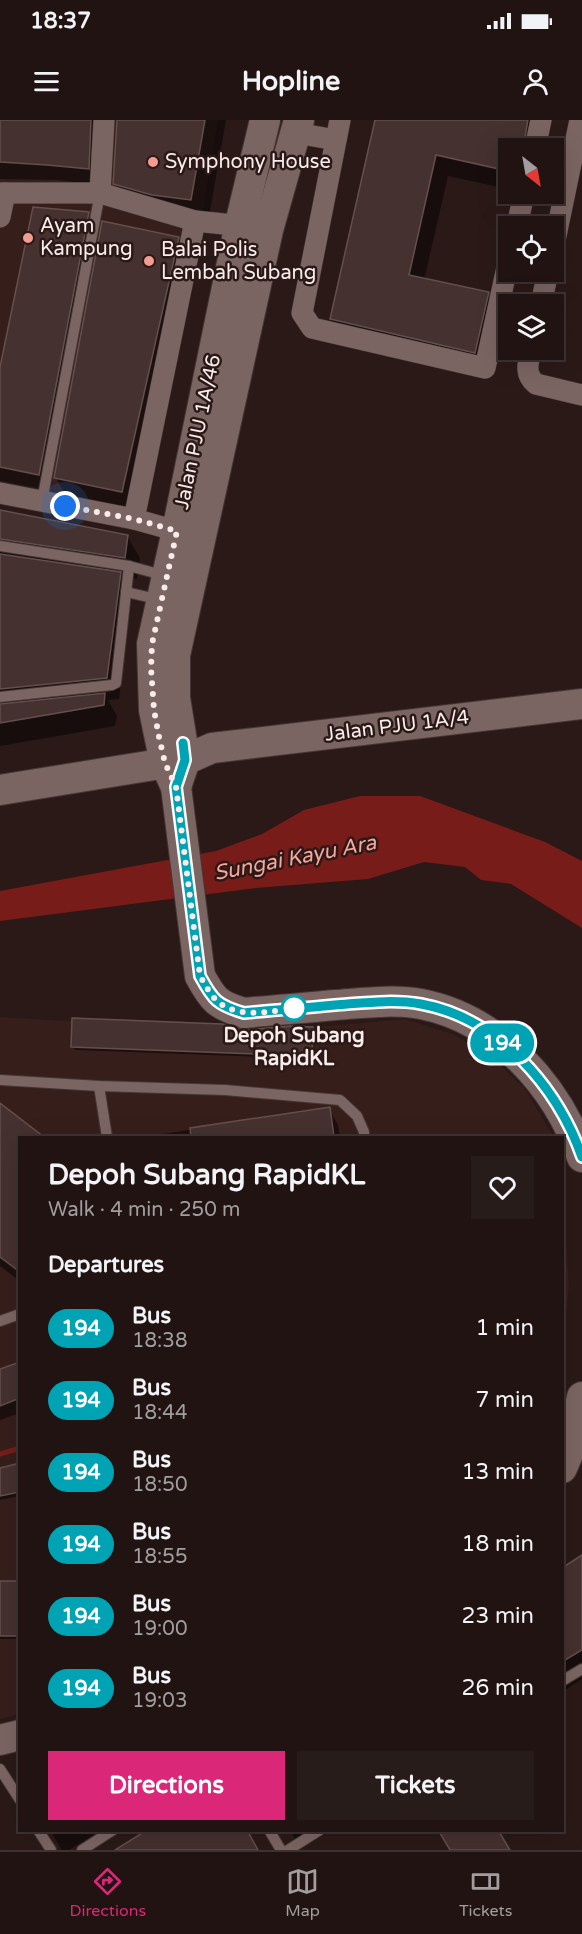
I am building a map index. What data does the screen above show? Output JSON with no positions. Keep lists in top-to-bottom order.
{
  "streets": {
    "street": ["Jalan PJU 1A/46", "Jalan PJU 1A/4"]
  },
  "crossings": [
    ["Jalan PJU 1A/46", "Jalan PJU 1A/4"]
  ],
  "water": ["Sungai Kayu Ara"],
  "places": [
    "Symphony House",
    "Ayam Kampung",
    "Balai Polis Lembah Subang",
    "Depoh Subang RapidKL"
  ],
  "lines": ["bus line 194"],
  "north": "bottom right",
  "page": {
    "status": "18:37",
    "header": "Hopline",
    "on_map": "194",
    "heading": [
      ["Depoh Subang RapidKL", "Walk · 4 min · 250 m"],
      "Departures"
    ],
    "list": [
      {
        "mark": "194",
        "name": "Bus",
        "note": "18:38",
        "value": "1 min"
      },
      {
        "mark": "194",
        "name": "Bus",
        "note": "18:44",
        "value": "7 min"
      },
      {
        "mark": "194",
        "name": "Bus",
        "note": "18:50",
        "value": "13 min"
      },
      {
        "mark": "194",
        "name": "Bus",
        "note": "18:55",
        "value": "18 min"
      },
      {
        "mark": "194",
        "name": "Bus",
        "note": "19:00",
        "value": "23 min"
      },
      {
        "mark": "194",
        "name": "Bus",
        "note": "19:03",
        "value": "26 min"
      }
    ],
    "buttons": ["Directions", "Tickets"],
    "tabs": ["Directions", "Map", "Tickets"]
  }
}
